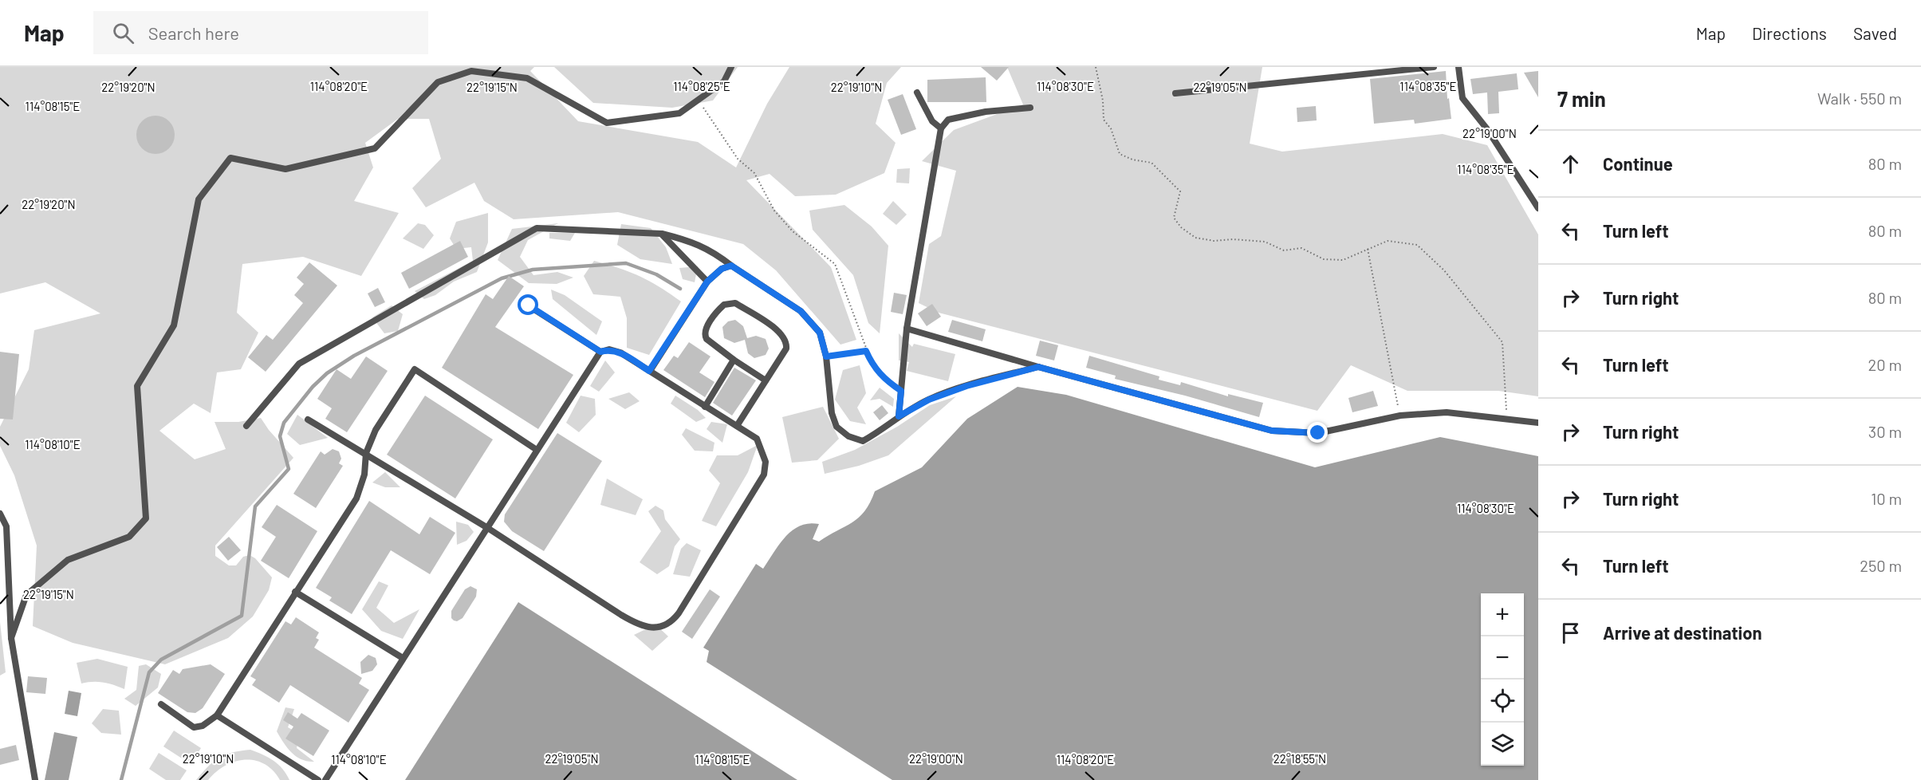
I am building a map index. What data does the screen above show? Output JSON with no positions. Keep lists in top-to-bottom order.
{
  "page": {
    "header": "Map",
    "search": "Search here",
    "nav": ["Map", "Directions", "Saved"],
    "heading": ["7 min", "Walk · 550 m"],
    "list": [
      ["Continue", "80 m"],
      ["Turn left", "80 m"],
      ["Turn right", "80 m"],
      ["Turn left", "20 m"],
      ["Turn right", "30 m"],
      ["Turn right", "10 m"],
      ["Turn left", "250 m"],
      "Arrive at destination"
    ],
    "map_buttons": ["+", "−"]
  },
  "coordinates": [
    "114°08'20\"E",
    "114°08'25\"E",
    "114°08'30\"E",
    "114°08'35\"E",
    "22°19'20\"N",
    "22°19'15\"N",
    "22°19'10\"N",
    "22°19'05\"N",
    "114°08'15\"E",
    "22°19'00\"N",
    "114°08'10\"E",
    "22°18'55\"N"
  ]
}
